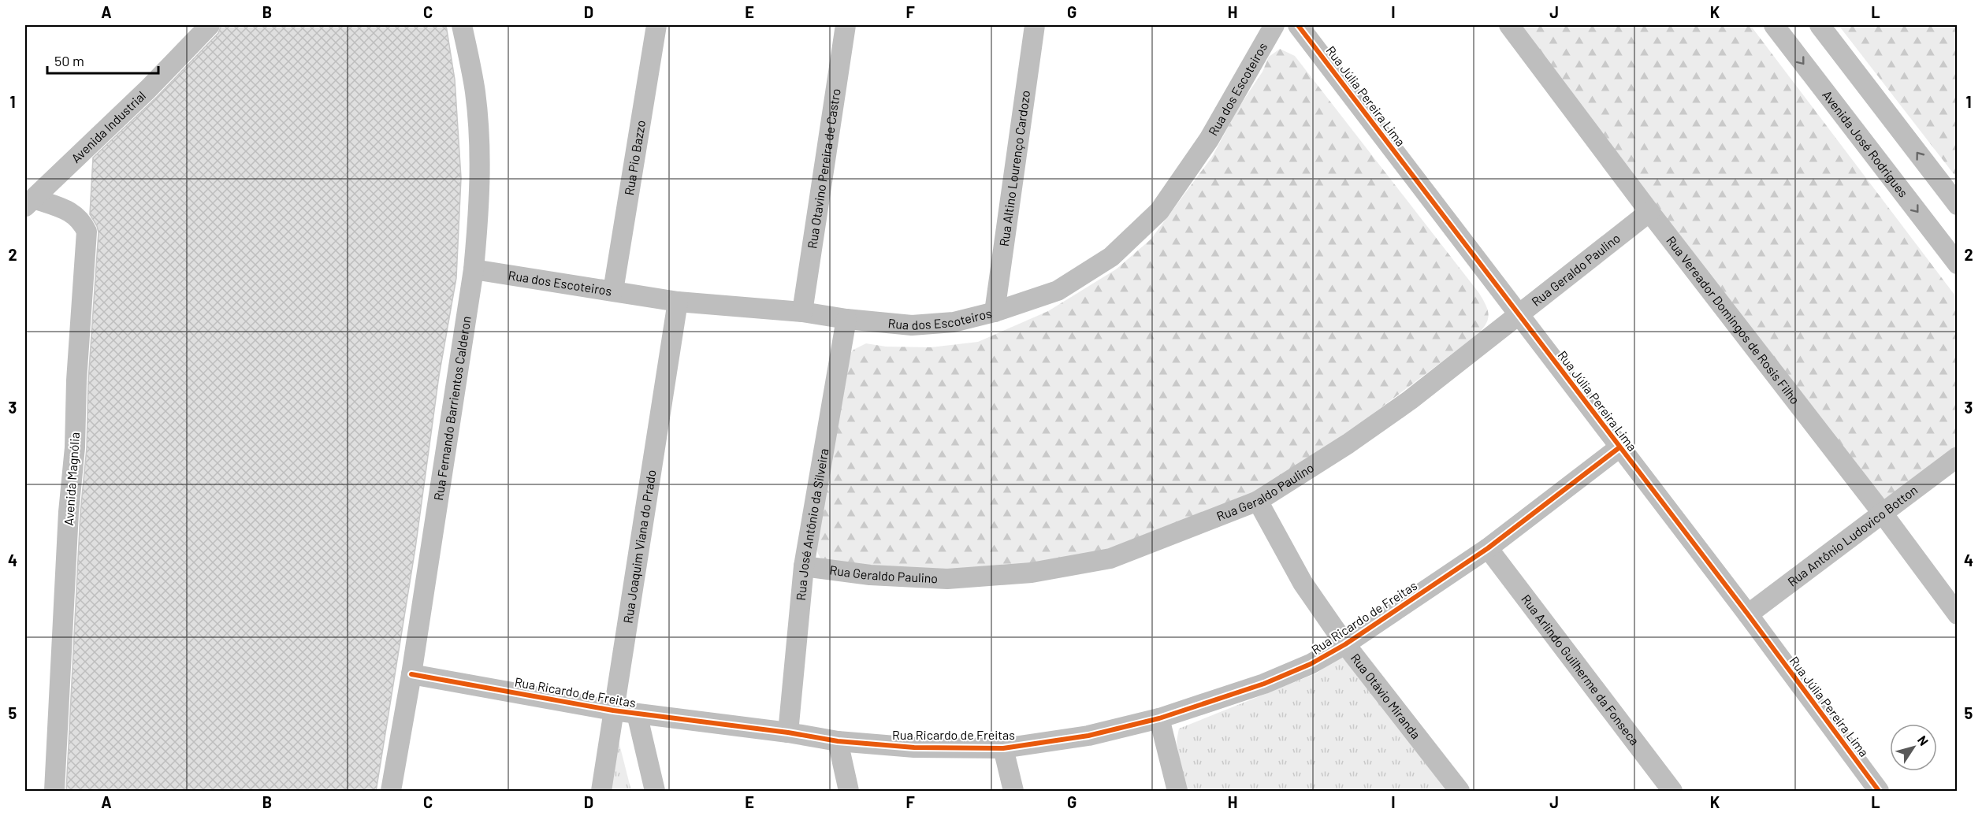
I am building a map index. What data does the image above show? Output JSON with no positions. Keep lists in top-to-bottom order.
{
  "streets": {
    "street": [
      "Rua dos Escoteiros",
      "Rua Júlia Pereira Lima",
      "Avenida Industrial",
      "Avenida José Rodrigues",
      "Rua Pio Bazzo",
      "Rua Otavino Pereira de Castro",
      "Rua Altino Lourenço Cardozo",
      "Rua Geraldo Paulino",
      "Rua Vereador Domingos de Rosis Filho",
      "Rua Fernando Barrientos Calderon",
      "Avenida Magnólia",
      "Rua José Antônio da Silveira",
      "Rua Antônio Ludovico Botton",
      "Rua Joaquim Viana do Prado",
      "Rua Ricardo de Freitas",
      "Rua Arlindo Guilherme da Fonseca",
      "Rua Otávio Miranda"
    ]
  },
  "crossings": [
    ["Rua dos Escoteiros", "Rua Pio Bazzo"],
    ["Rua dos Escoteiros", "Rua Otavino Pereira de Castro"],
    ["Rua dos Escoteiros", "Rua Altino Lourenço Cardozo"],
    ["Rua dos Escoteiros", "Rua Fernando Barrientos Calderon"],
    ["Rua dos Escoteiros", "Rua José Antônio da Silveira"],
    ["Rua dos Escoteiros", "Rua Joaquim Viana do Prado"],
    ["Rua Júlia Pereira Lima", "Rua Geraldo Paulino"],
    ["Rua Júlia Pereira Lima", "Rua Antônio Ludovico Botton"],
    ["Rua Júlia Pereira Lima", "Rua Ricardo de Freitas"],
    ["Avenida Industrial", "Avenida Magnólia"],
    ["Rua Geraldo Paulino", "Rua Vereador Domingos de Rosis Filho"],
    ["Rua Geraldo Paulino", "Rua José Antônio da Silveira"],
    ["Rua Geraldo Paulino", "Rua Otávio Miranda"],
    ["Rua Vereador Domingos de Rosis Filho", "Rua Antônio Ludovico Botton"],
    ["Rua Fernando Barrientos Calderon", "Rua Ricardo de Freitas"],
    ["Rua José Antônio da Silveira", "Rua Ricardo de Freitas"],
    ["Rua Joaquim Viana do Prado", "Rua Ricardo de Freitas"],
    ["Rua Ricardo de Freitas", "Rua Arlindo Guilherme da Fonseca"],
    ["Rua Ricardo de Freitas", "Rua Otávio Miranda"]
  ],
  "scale_bar": "50 m",
  "north": "top right",
  "grid": {
    "columns": [
      "A",
      "B",
      "C",
      "D",
      "E",
      "F",
      "G",
      "H",
      "I",
      "J",
      "K",
      "L"
    ],
    "rows": [
      "1",
      "2",
      "3",
      "4",
      "5"
    ]
  }
}
